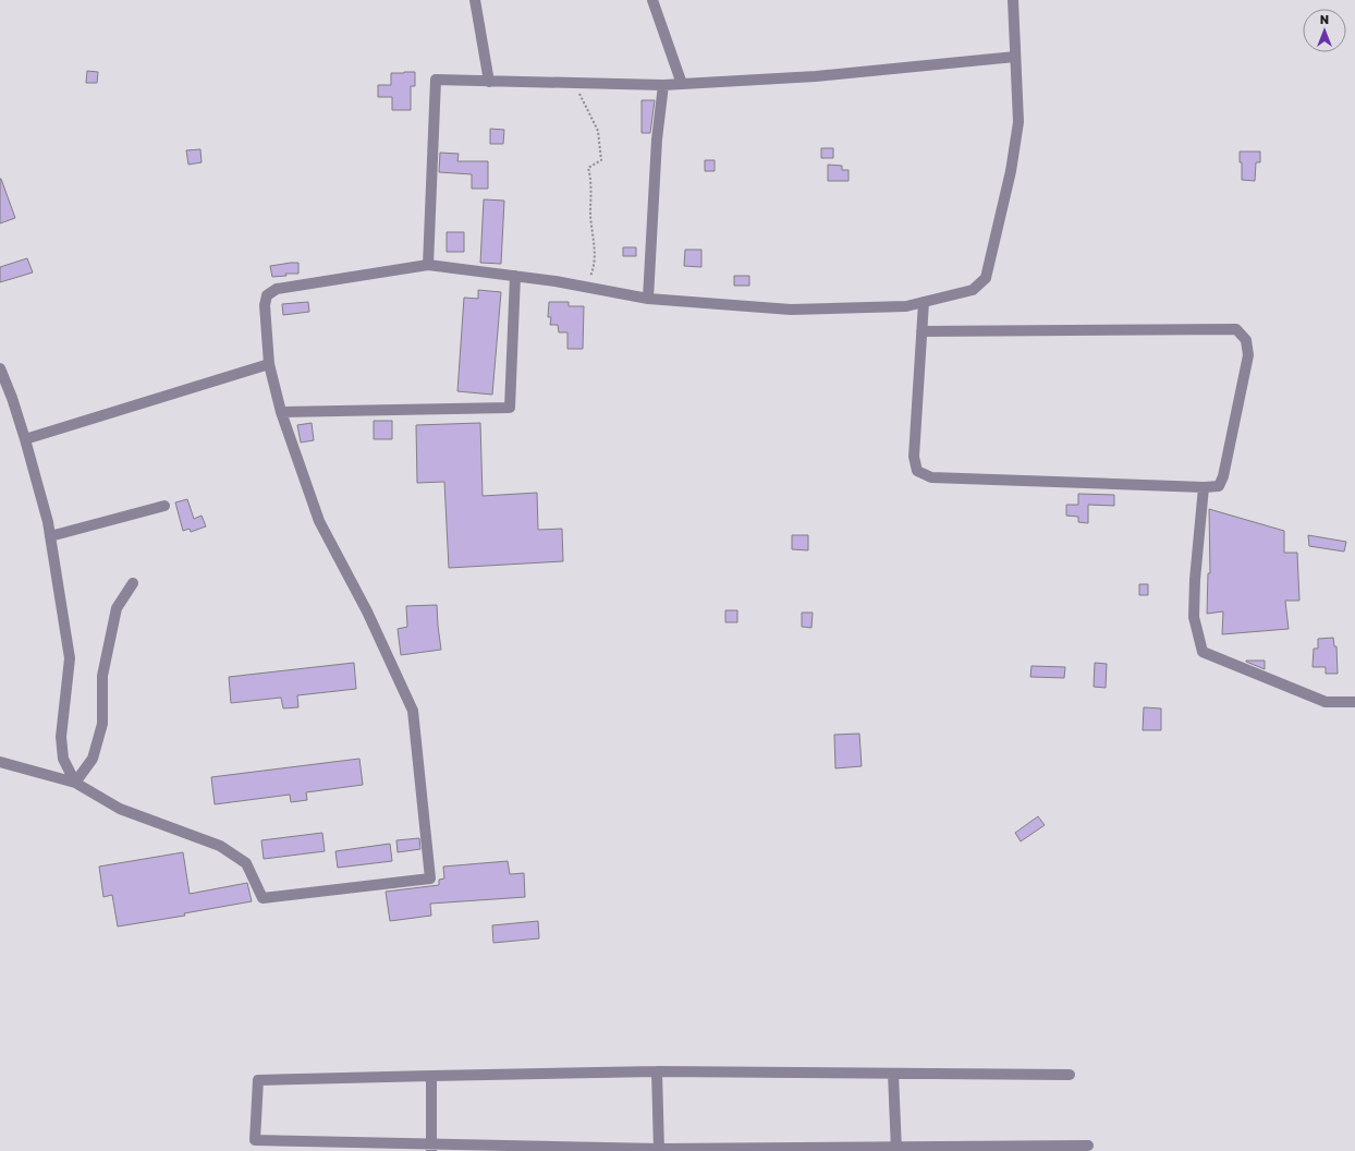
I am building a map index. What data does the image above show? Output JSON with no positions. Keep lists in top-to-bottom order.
{
  "north": "top"
}
